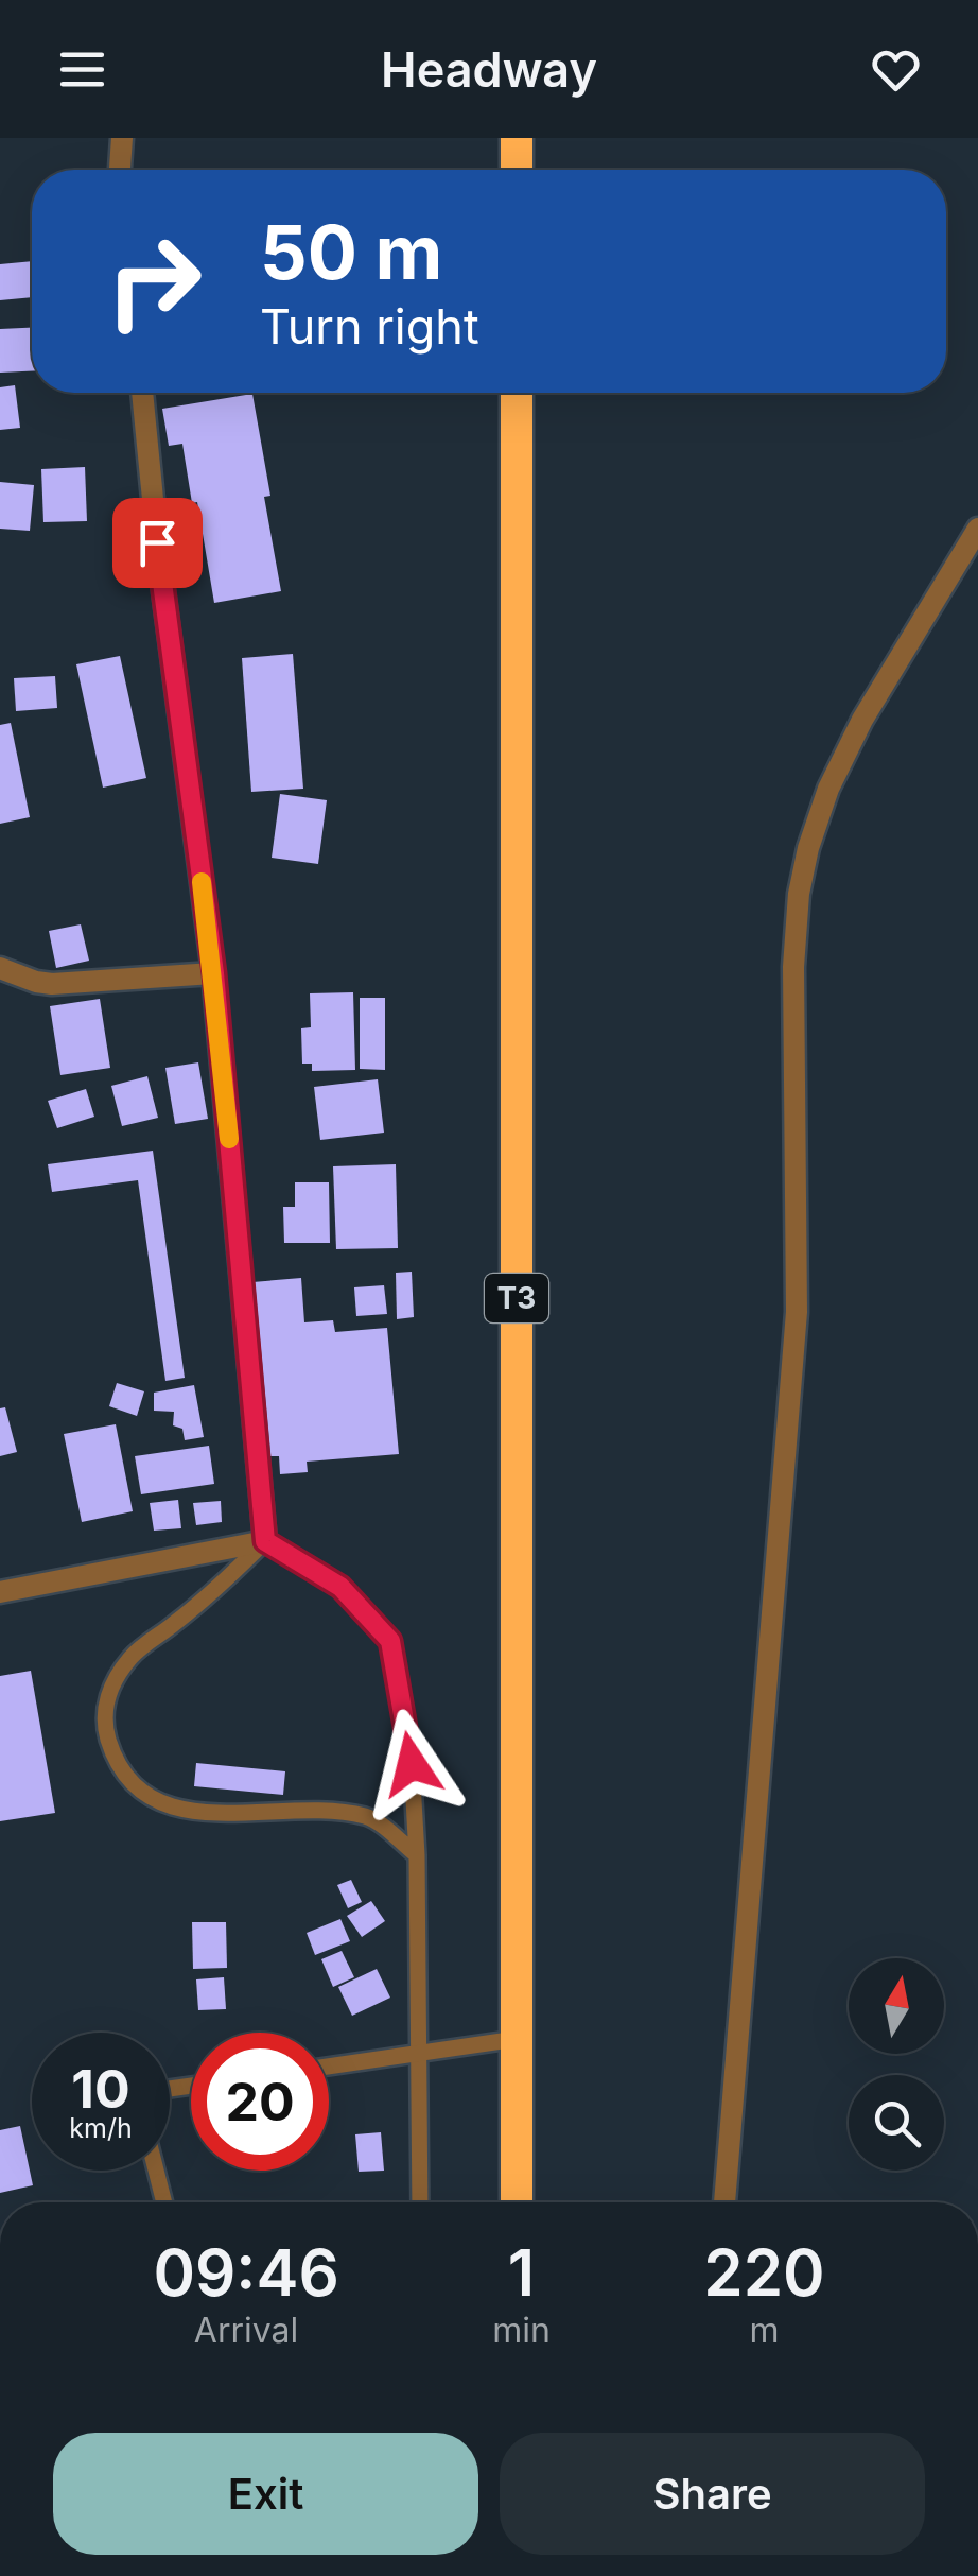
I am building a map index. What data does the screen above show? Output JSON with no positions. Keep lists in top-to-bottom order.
{
  "streets": {
    "highway": ["T3"]
  },
  "north": "top",
  "page": {
    "header": "Headway",
    "turn": ["50 m", "Turn right"],
    "speed": "10 km/h",
    "limit": "20",
    "eta": [
      "09:46",
      "Arrival",
      "1",
      "min",
      "220",
      "m"
    ],
    "buttons": ["Exit", "Share"]
  }
}
